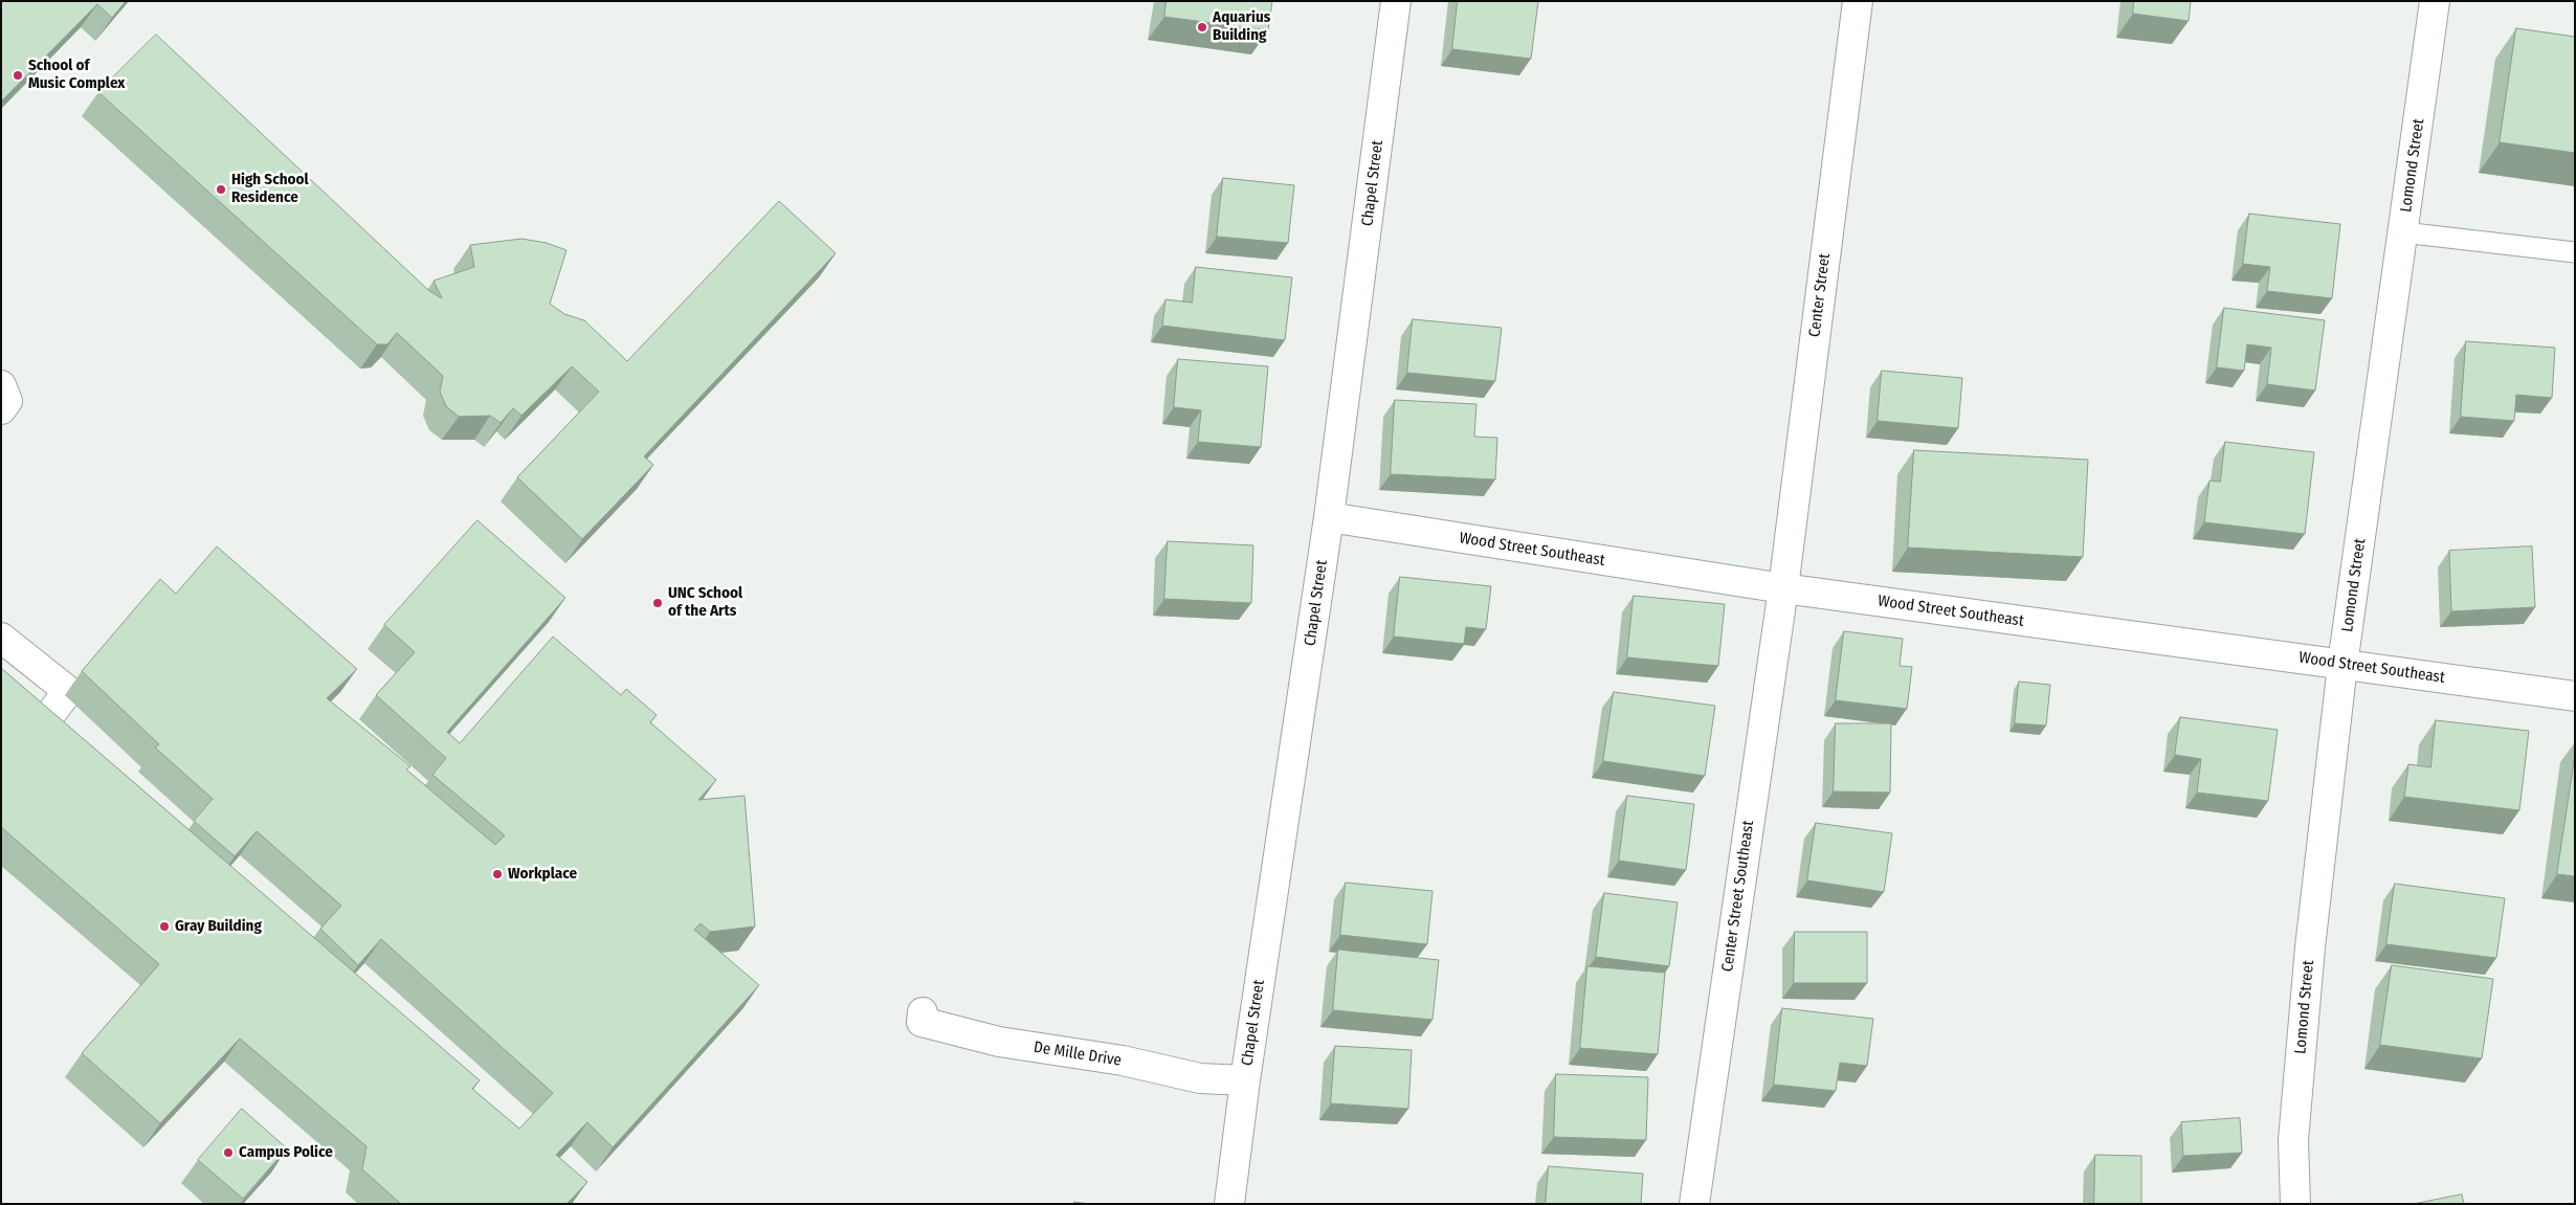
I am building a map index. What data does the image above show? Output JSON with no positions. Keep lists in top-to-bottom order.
{
  "streets": {
    "street": [
      "Lomond Street",
      "Chapel Street",
      "Center Street",
      "Wood Street Southeast",
      "Center Street Southeast",
      "De Mille Drive"
    ]
  },
  "crossings": [
    ["Lomond Street", "Wood Street Southeast"],
    ["Chapel Street", "Wood Street Southeast"],
    ["Chapel Street", "De Mille Drive"],
    ["Center Street", "Wood Street Southeast"],
    ["Center Street", "Center Street Southeast"],
    ["Wood Street Southeast", "Center Street Southeast"]
  ],
  "places": [
    "Aquarius Building",
    "School of Music Complex",
    "High School Residence",
    "UNC School of the Arts",
    "Workplace",
    "Gray Building",
    "Campus Police"
  ]
}
